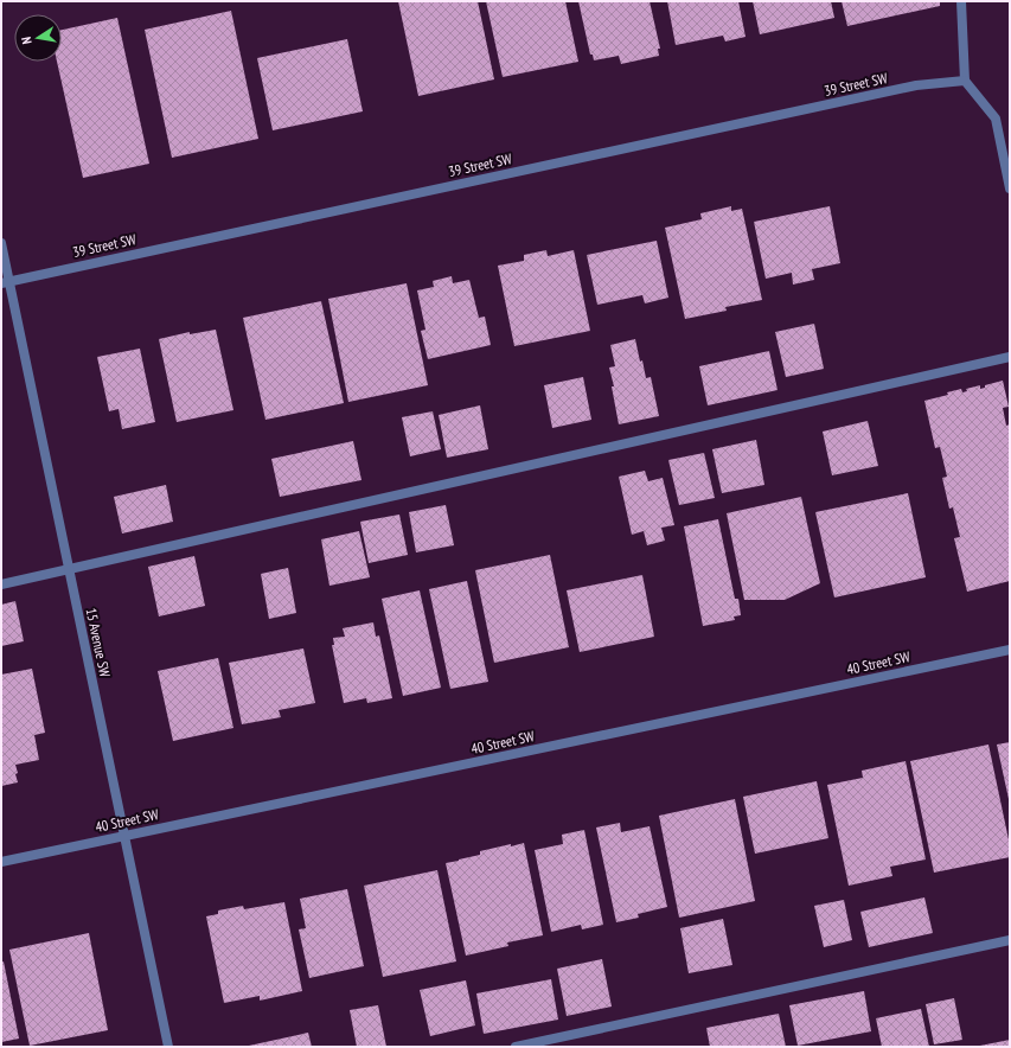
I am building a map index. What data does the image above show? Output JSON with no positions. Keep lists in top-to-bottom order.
{
  "streets": {
    "street": ["39 Street SW", "15 Avenue SW", "40 Street SW"]
  },
  "crossings": [
    ["39 Street SW", "15 Avenue SW"],
    ["15 Avenue SW", "40 Street SW"]
  ],
  "north": "left"
}
